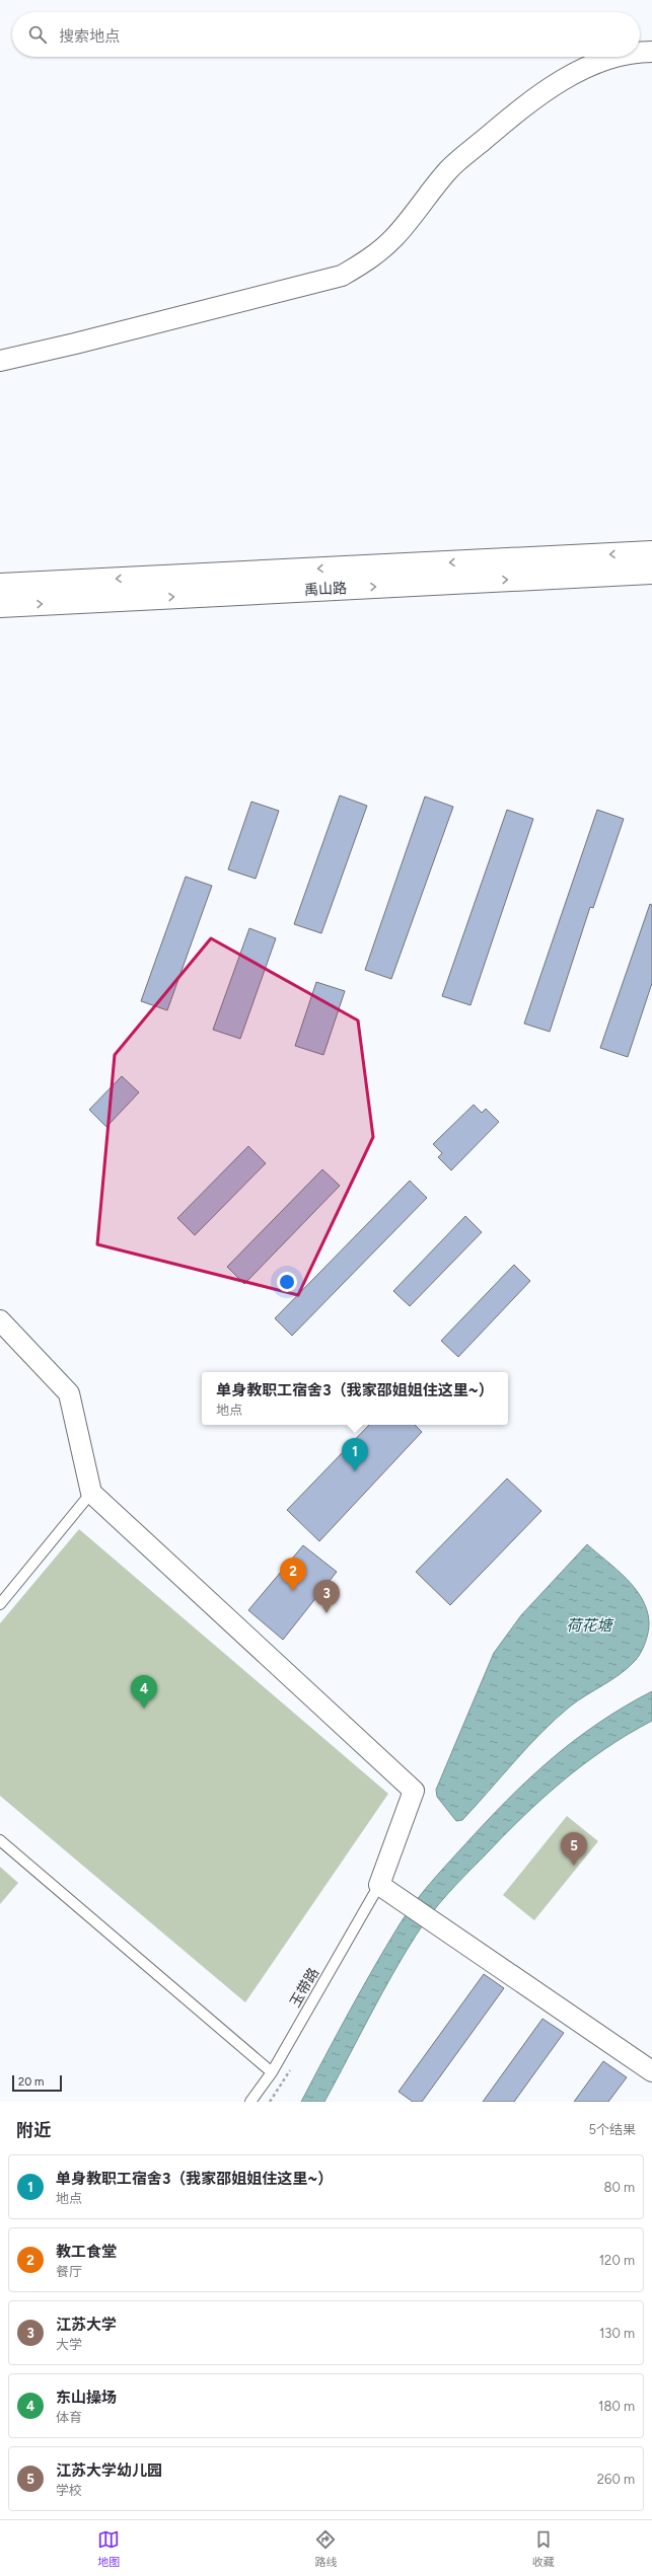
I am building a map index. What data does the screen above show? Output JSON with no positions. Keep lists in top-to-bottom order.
{
  "streets": {
    "main road": ["禹山路"],
    "lane": ["玉带路"]
  },
  "water": ["荷花塘"],
  "scale_bar": "20 m",
  "page": {
    "search": "搜索地点",
    "popup": ["单身教职工宿舍3（我家邵姐姐住这里~）", "地点"],
    "pins": [
      "1",
      "2",
      "3",
      "4",
      "5"
    ],
    "scale": "20 m",
    "heading": ["附近", "5个结果"],
    "list": [
      {
        "mark": "1",
        "name": "单身教职工宿舍3（我家邵姐姐住这里~）",
        "note": "地点",
        "value": "80 m"
      },
      {
        "mark": "2",
        "name": "教工食堂",
        "note": "餐厅",
        "value": "120 m"
      },
      {
        "mark": "3",
        "name": "江苏大学",
        "note": "大学",
        "value": "130 m"
      },
      {
        "mark": "4",
        "name": "东山操场",
        "note": "体育",
        "value": "180 m"
      },
      {
        "mark": "5",
        "name": "江苏大学幼儿园",
        "note": "学校",
        "value": "260 m"
      }
    ],
    "nav": ["地图", "路线", "收藏"]
  }
}
